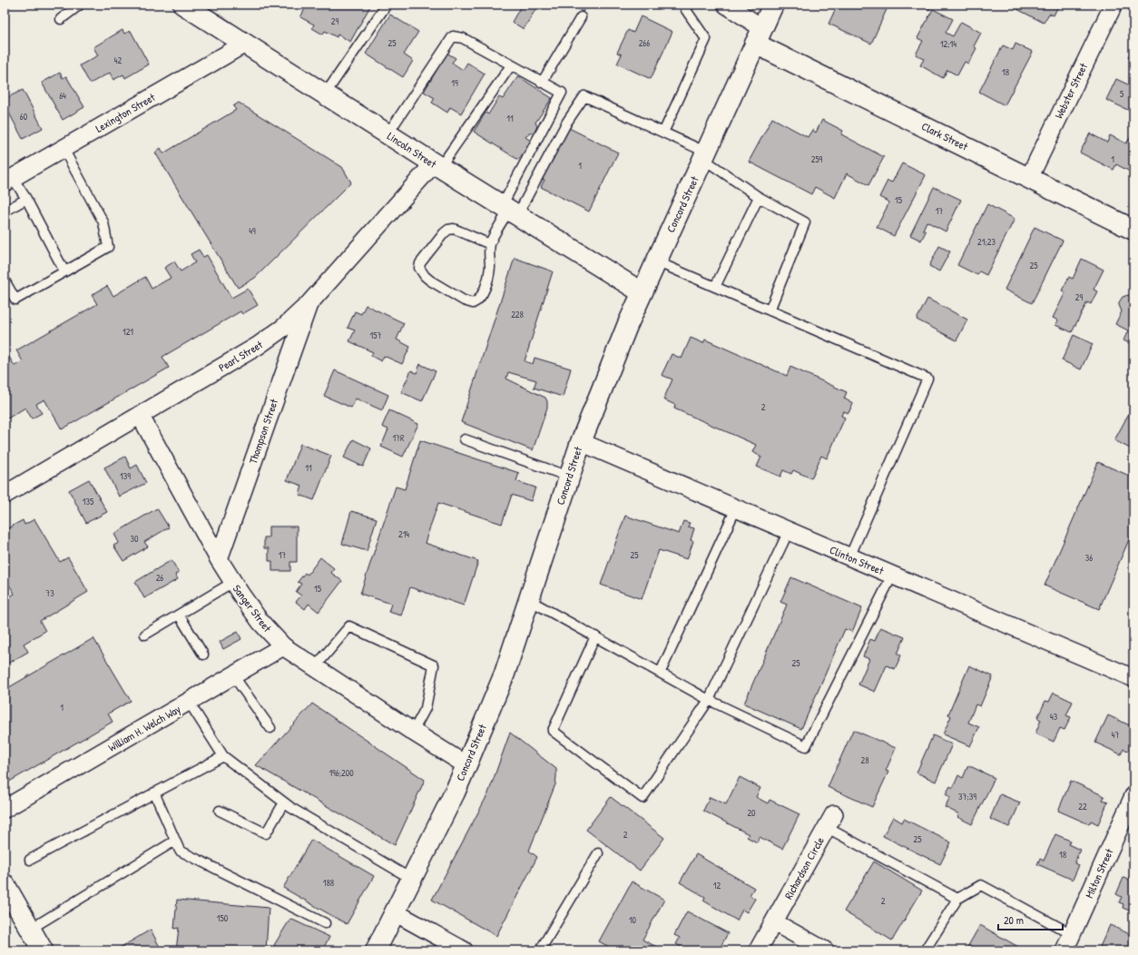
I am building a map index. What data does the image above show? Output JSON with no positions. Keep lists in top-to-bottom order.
{
  "streets": {
    "main road": ["Clark Street", "Lincoln Street", "Concord Street"],
    "street": [
      "Webster Street",
      "Lexington Street",
      "Pearl Street",
      "Thompson Street",
      "Clinton Street",
      "Sanger Street",
      "William H. Welch Way",
      "Richardson Circle",
      "Milton Street"
    ]
  },
  "crossings": [
    ["Webster Street", "Clark Street"],
    ["Lexington Street", "Lincoln Street"],
    ["Clark Street", "Concord Street"],
    ["Lincoln Street", "Concord Street"],
    ["Lincoln Street", "Pearl Street"],
    ["Concord Street", "Clinton Street"],
    ["Concord Street", "Sanger Street"],
    ["Pearl Street", "Thompson Street"],
    ["Pearl Street", "Sanger Street"],
    ["Thompson Street", "Sanger Street"],
    ["Sanger Street", "William H. Welch Way"]
  ],
  "house_numbers": [
    "29",
    "25",
    "266",
    "12;14",
    "42",
    "18",
    "19",
    "5",
    "64",
    "60",
    "11",
    "259",
    "1",
    "1",
    "15",
    "17",
    "49",
    "21;23",
    "25",
    "29",
    "228",
    "121",
    "157",
    "2",
    "17R",
    "11",
    "139",
    "135",
    "214",
    "30",
    "17",
    "25",
    "36",
    "26",
    "15",
    "73",
    "25",
    "1",
    "43",
    "47",
    "28",
    "196;200",
    "37;39",
    "22",
    "20",
    "2",
    "25",
    "18",
    "188",
    "12",
    "2",
    "150",
    "10"
  ],
  "scale_bar": "20 m"
}
